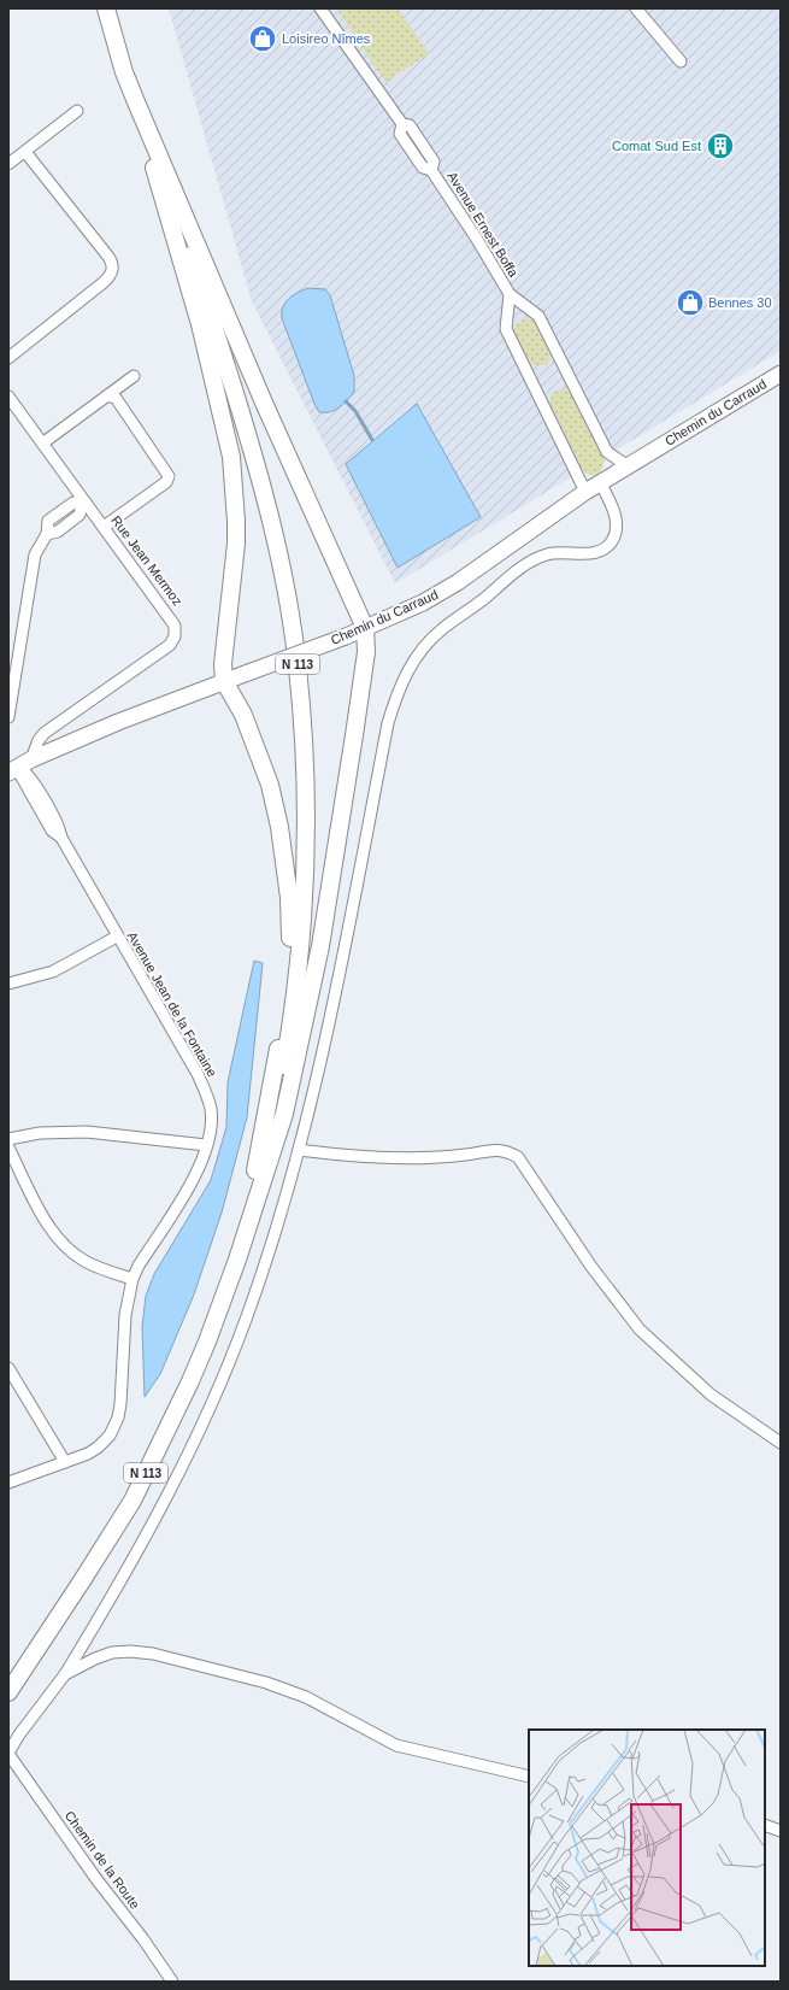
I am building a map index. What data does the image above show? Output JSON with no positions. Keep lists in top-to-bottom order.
{
  "streets": {
    "main road": ["N 113"],
    "street": [
      "Avenue Ernest Boffa",
      "Chemin du Carraud",
      "Rue Jean Mermoz",
      "Avenue Jean de la Fontaine",
      "Chemin de la Route"
    ]
  },
  "crossings": [
    ["Chemin du Carraud", "Rue Jean Mermoz"],
    ["Chemin du Carraud", "Avenue Jean de la Fontaine"],
    ["Rue Jean Mermoz", "Avenue Jean de la Fontaine"]
  ],
  "places": {
    "shop": ["Loisireo Nîmes", "Bennes 30"],
    "building": ["Comat Sud Est"]
  }
}
